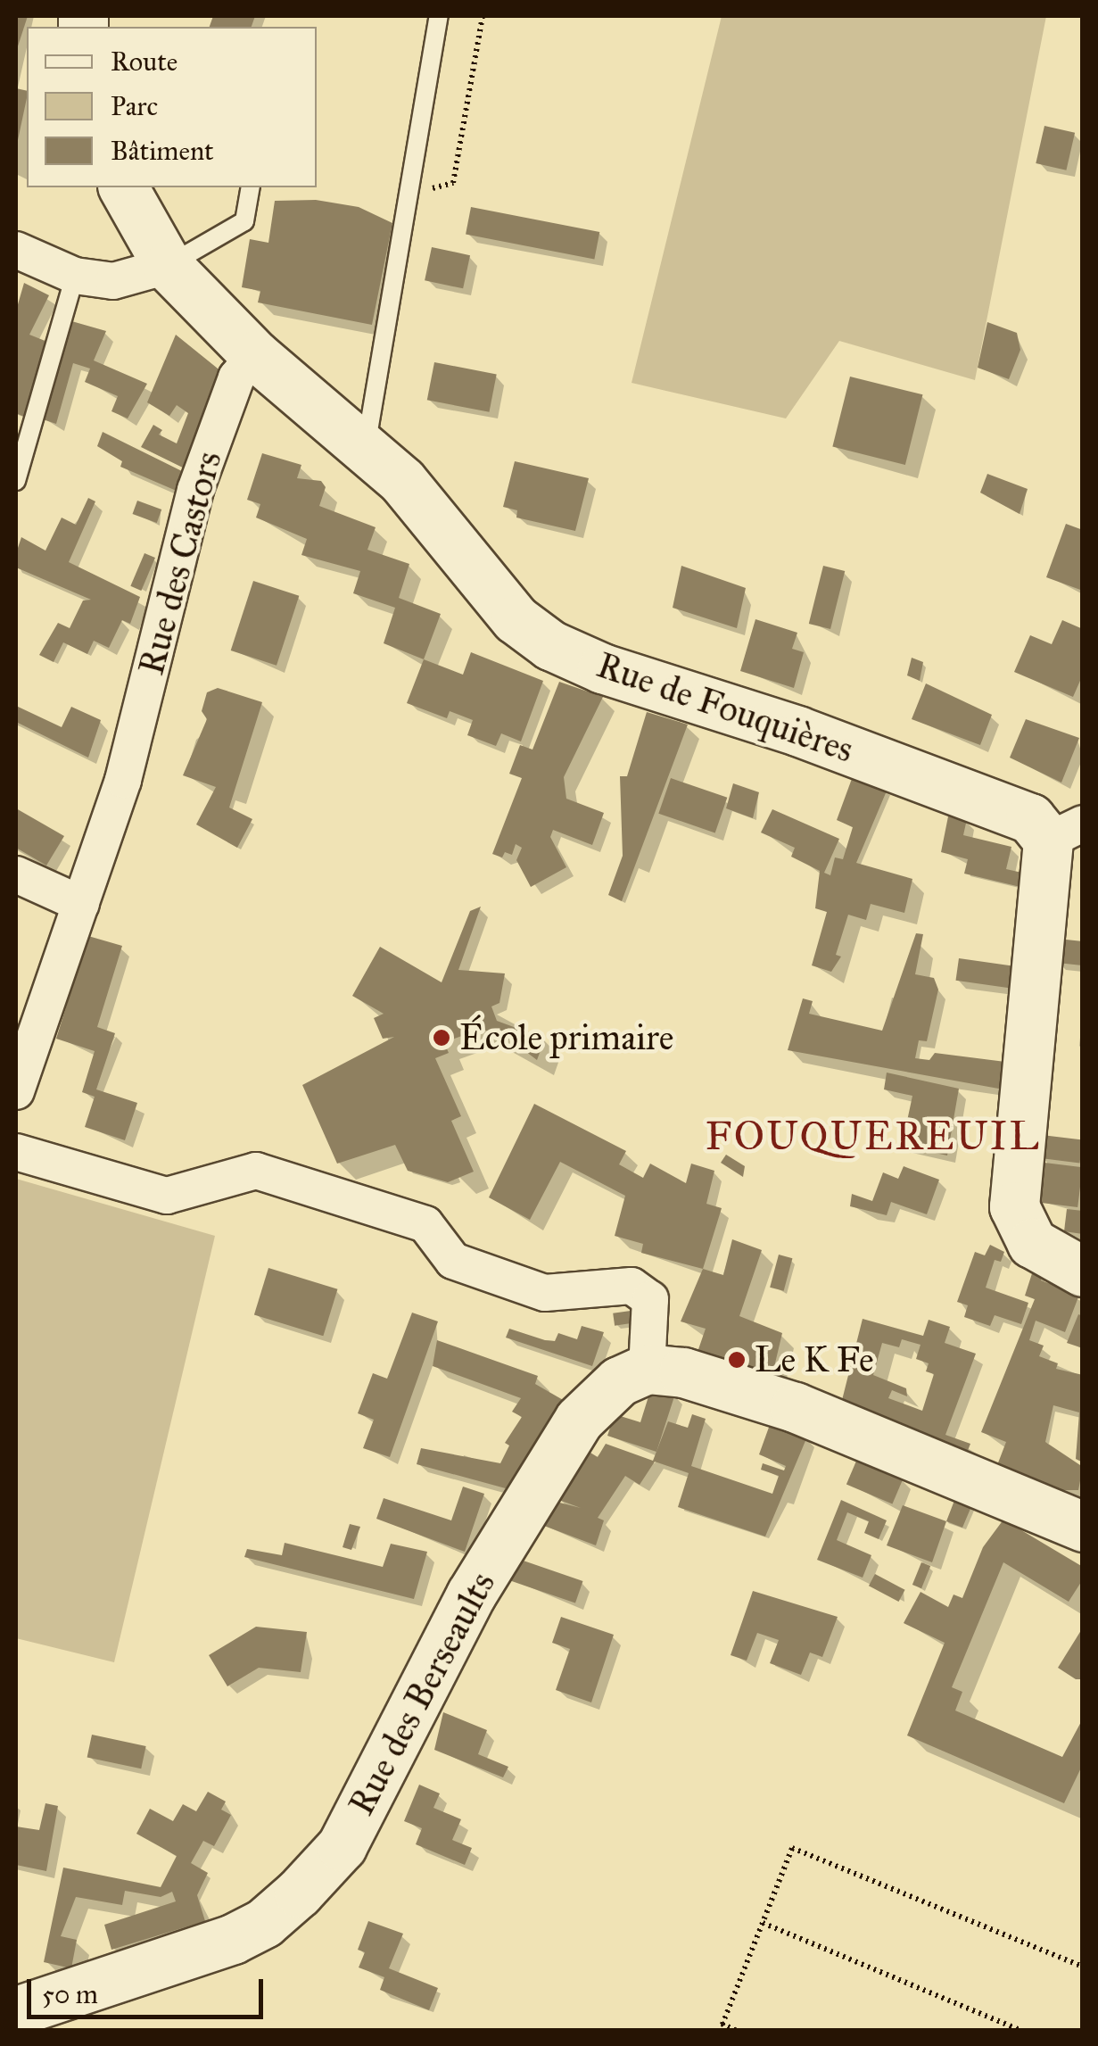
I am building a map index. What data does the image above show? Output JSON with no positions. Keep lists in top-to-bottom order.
{
  "streets": {
    "street": ["Rue des Castors", "Rue de Fouquières", "Rue des Berseaults"]
  },
  "crossings": [
    ["Rue des Castors", "Rue de Fouquières"]
  ],
  "districts": ["FOUQUEREUIL"],
  "places": ["École primaire", "Le K Fe"],
  "legend": ["Route", "Parc", "Bâtiment"],
  "scale_bar": "50 m"
}
